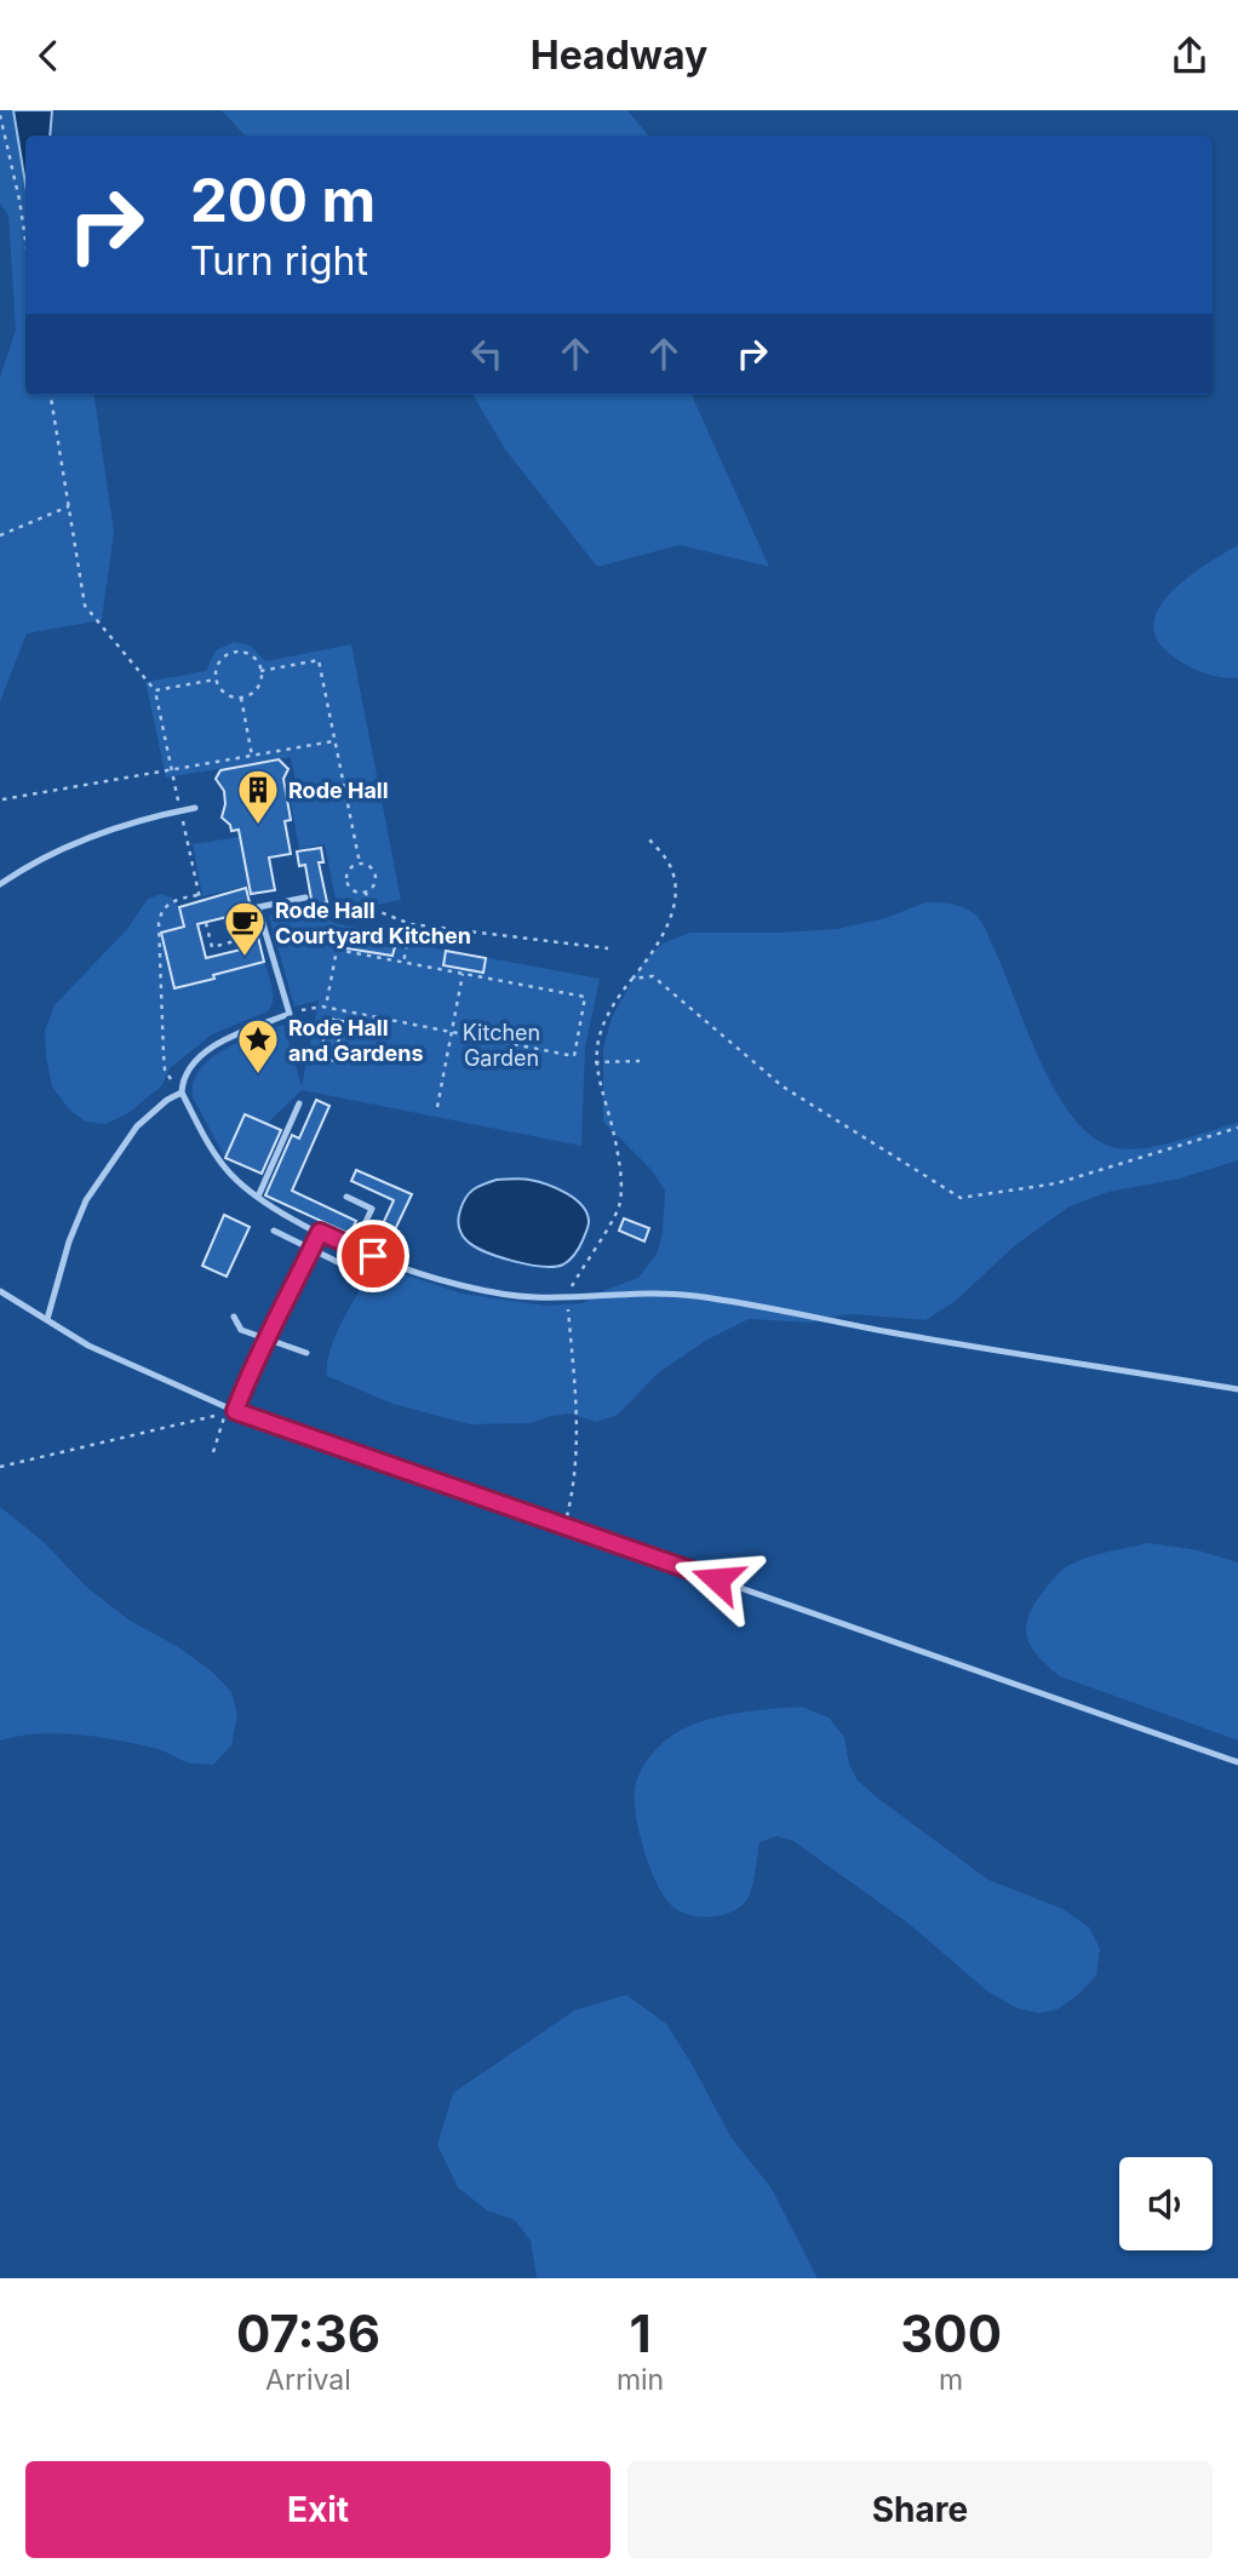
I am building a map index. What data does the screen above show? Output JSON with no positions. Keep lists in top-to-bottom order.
{
  "parks": ["Kitchen Garden"],
  "places": {
    "building": ["Rode Hall"],
    "cafe": ["Rode Hall Courtyard Kitchen"],
    "place": ["Rode Hall and Gardens"]
  },
  "page": {
    "header": "Headway",
    "turn": ["200 m", "Turn right"],
    "eta": [
      "07:36",
      "Arrival",
      "1",
      "min",
      "300",
      "m"
    ],
    "buttons": ["Exit", "Share"]
  }
}
